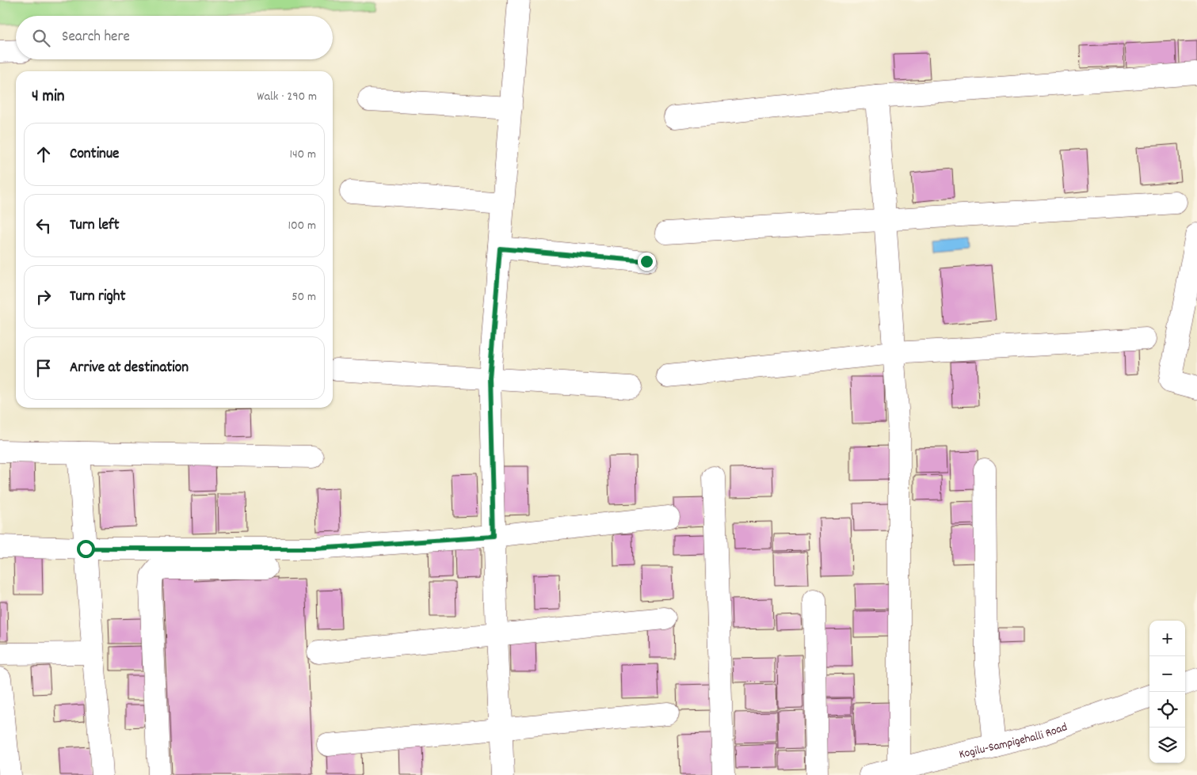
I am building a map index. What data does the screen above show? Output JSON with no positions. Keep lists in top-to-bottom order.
{
  "streets": {
    "street": ["Kogilu-Sampigehalli Road"]
  },
  "page": {
    "search": "Search here",
    "heading": ["4 min", "Walk · 290 m"],
    "list": [
      ["Continue", "140 m"],
      ["Turn left", "100 m"],
      ["Turn right", "50 m"],
      "Arrive at destination"
    ],
    "map_buttons": ["+", "−"]
  }
}
